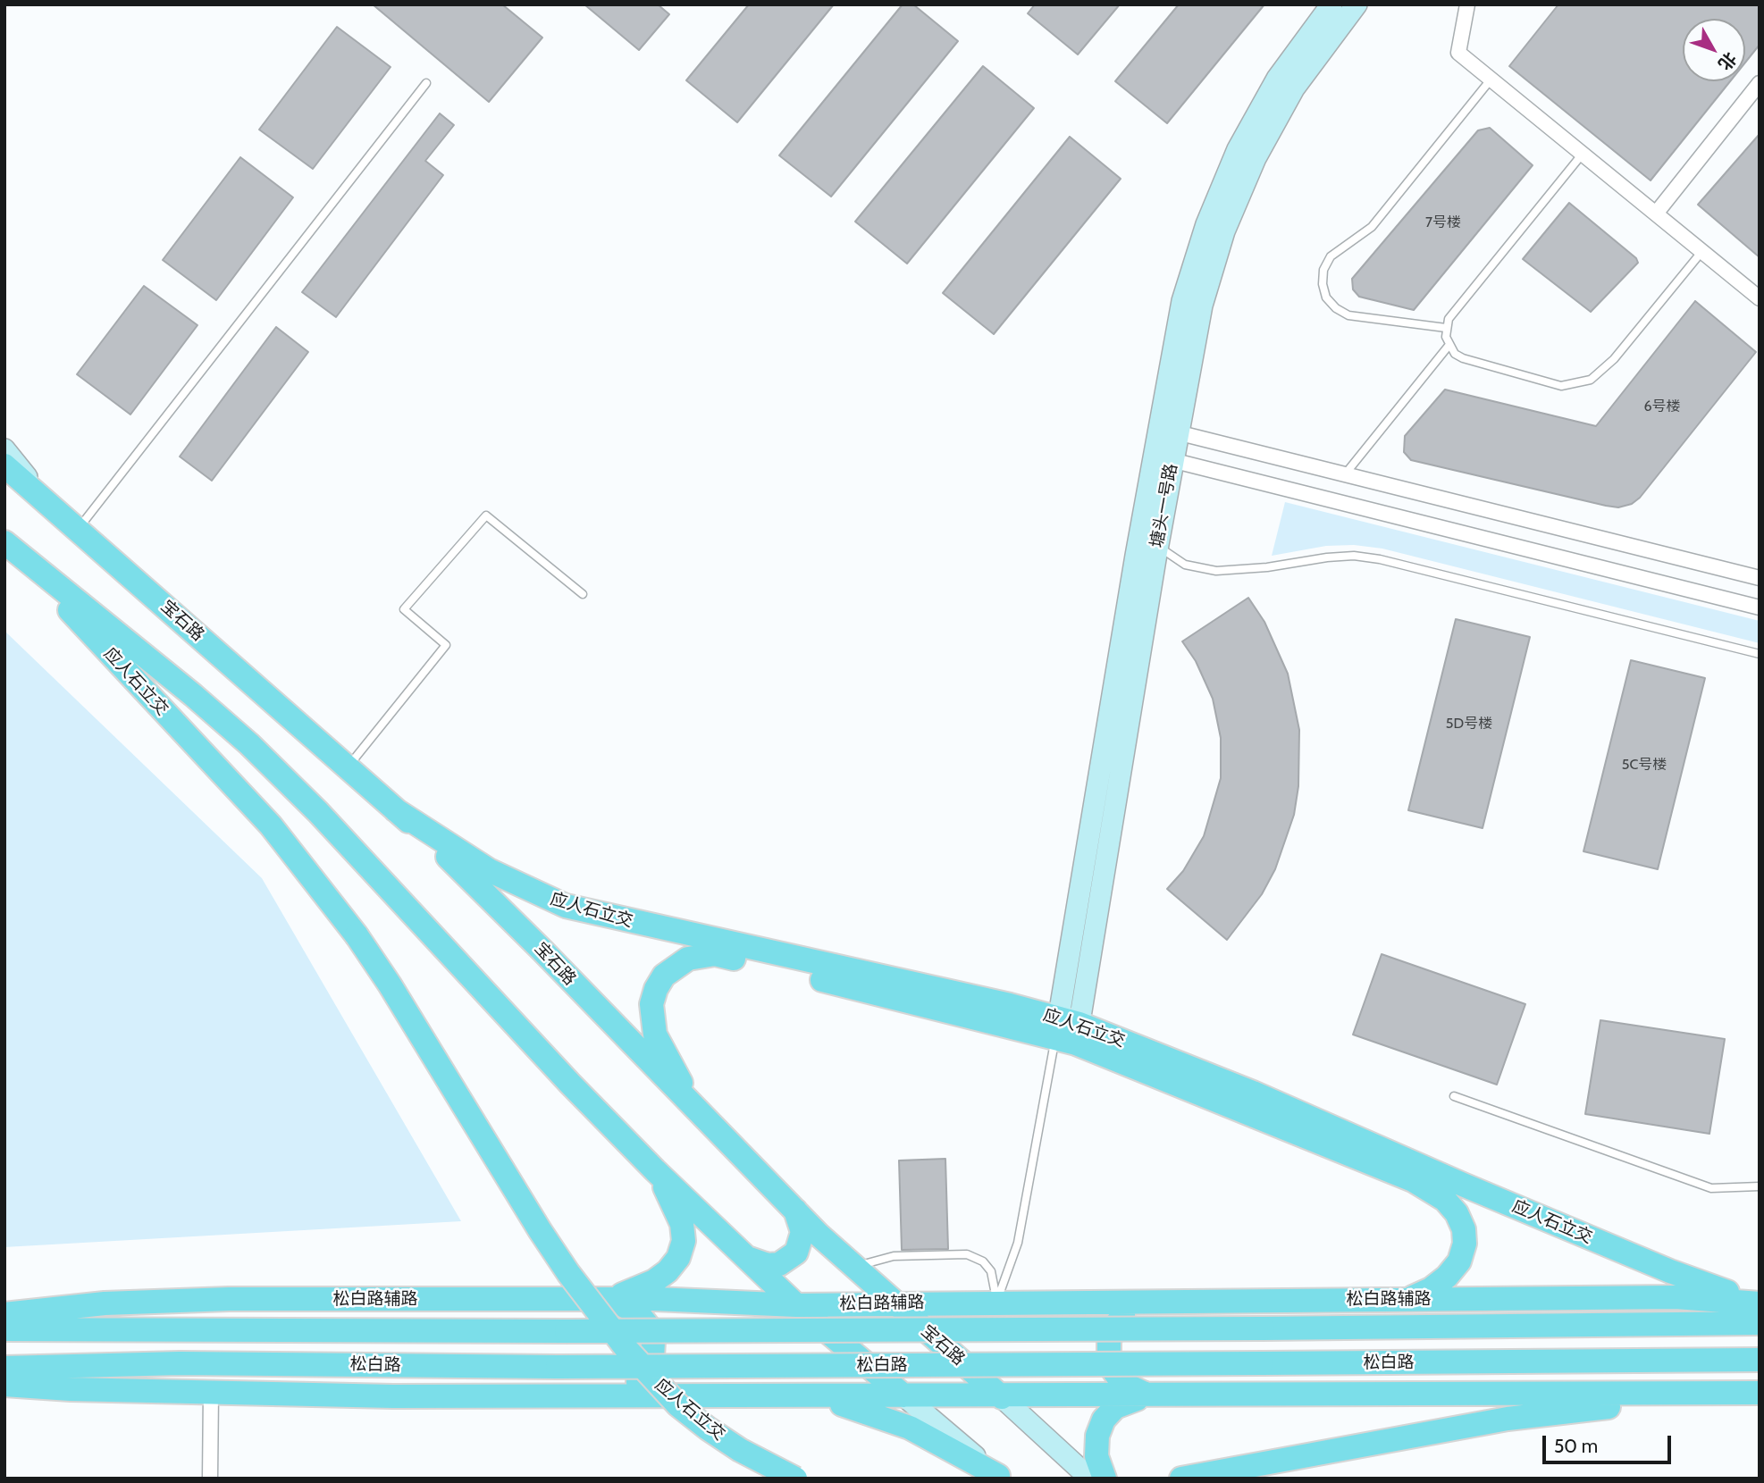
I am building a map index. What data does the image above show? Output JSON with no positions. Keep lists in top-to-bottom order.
{
  "streets": {
    "main road": [
      "宝石路",
      "应人石立交",
      "松白路辅路",
      "松白路"
    ],
    "street": ["塘头一号路"]
  },
  "crossings": [
    ["塘头一号路", "应人石立交"],
    ["宝石路", "应人石立交"],
    ["宝石路", "松白路辅路"],
    ["应人石立交", "松白路辅路"]
  ],
  "house_numbers": [
    "7号楼",
    "6号楼",
    "5D号楼",
    "5C号楼"
  ],
  "scale_bar": "50 m",
  "north": "bottom right"
}
